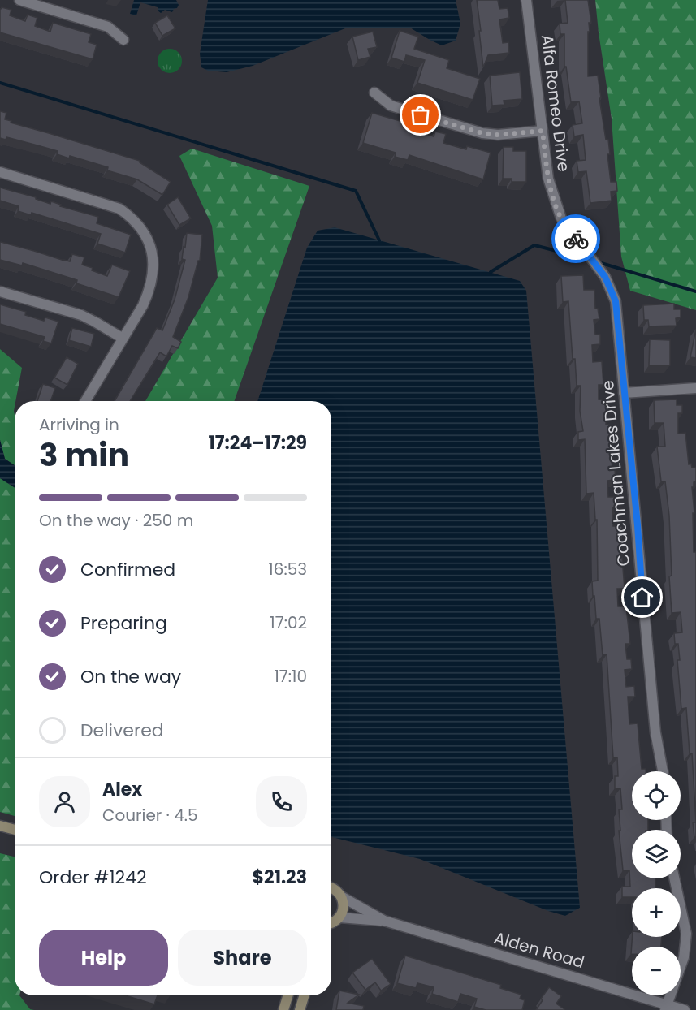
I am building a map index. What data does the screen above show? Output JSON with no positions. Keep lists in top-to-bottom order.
{
  "streets": {
    "street": ["Alfa Romeo Drive", "Coachman Lakes Drive", "Alden Road"]
  },
  "crossings": [
    ["Alfa Romeo Drive", "Coachman Lakes Drive"]
  ],
  "page": {
    "heading": ["3 min", "Arriving in", "17:24–17:29"],
    "panel": [
      "Alex",
      "Courier · 4.5",
      "Order #1242",
      "$21.23"
    ],
    "bar": "On the way · 250 m",
    "list": [
      ["Confirmed", "16:53"],
      ["Preparing", "17:02"],
      ["On the way", "17:10"],
      "Delivered"
    ],
    "map_buttons": ["+", "−"],
    "buttons": ["Help", "Share"]
  }
}
